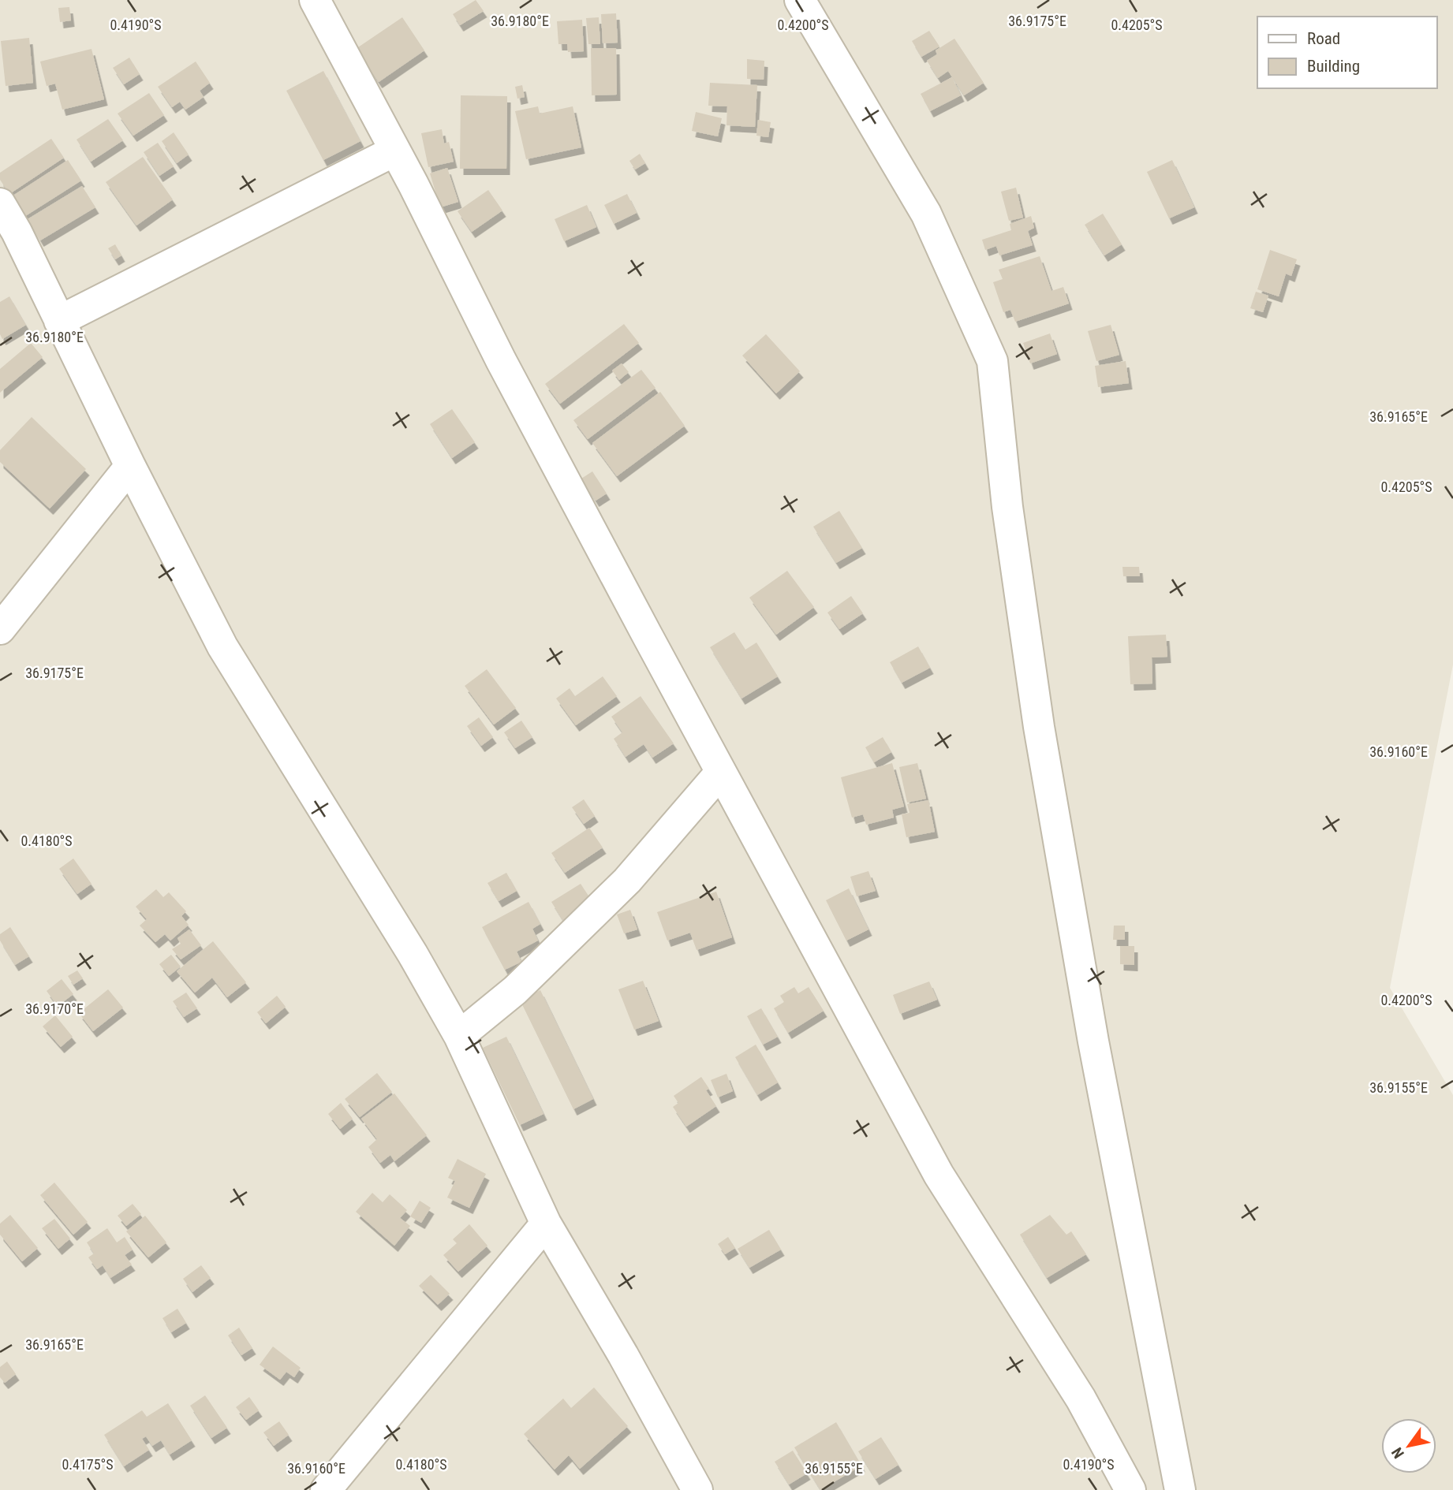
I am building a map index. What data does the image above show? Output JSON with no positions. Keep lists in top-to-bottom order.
{
  "legend": ["Road", "Building"],
  "north": "bottom left",
  "coordinates": [
    "36.9180°E",
    "36.9175°E",
    "0.4190°S",
    "0.4200°S",
    "0.4205°S",
    "36.9165°E",
    "36.9160°E",
    "0.4180°S",
    "36.9170°E",
    "36.9155°E",
    "0.4175°S"
  ]
}
